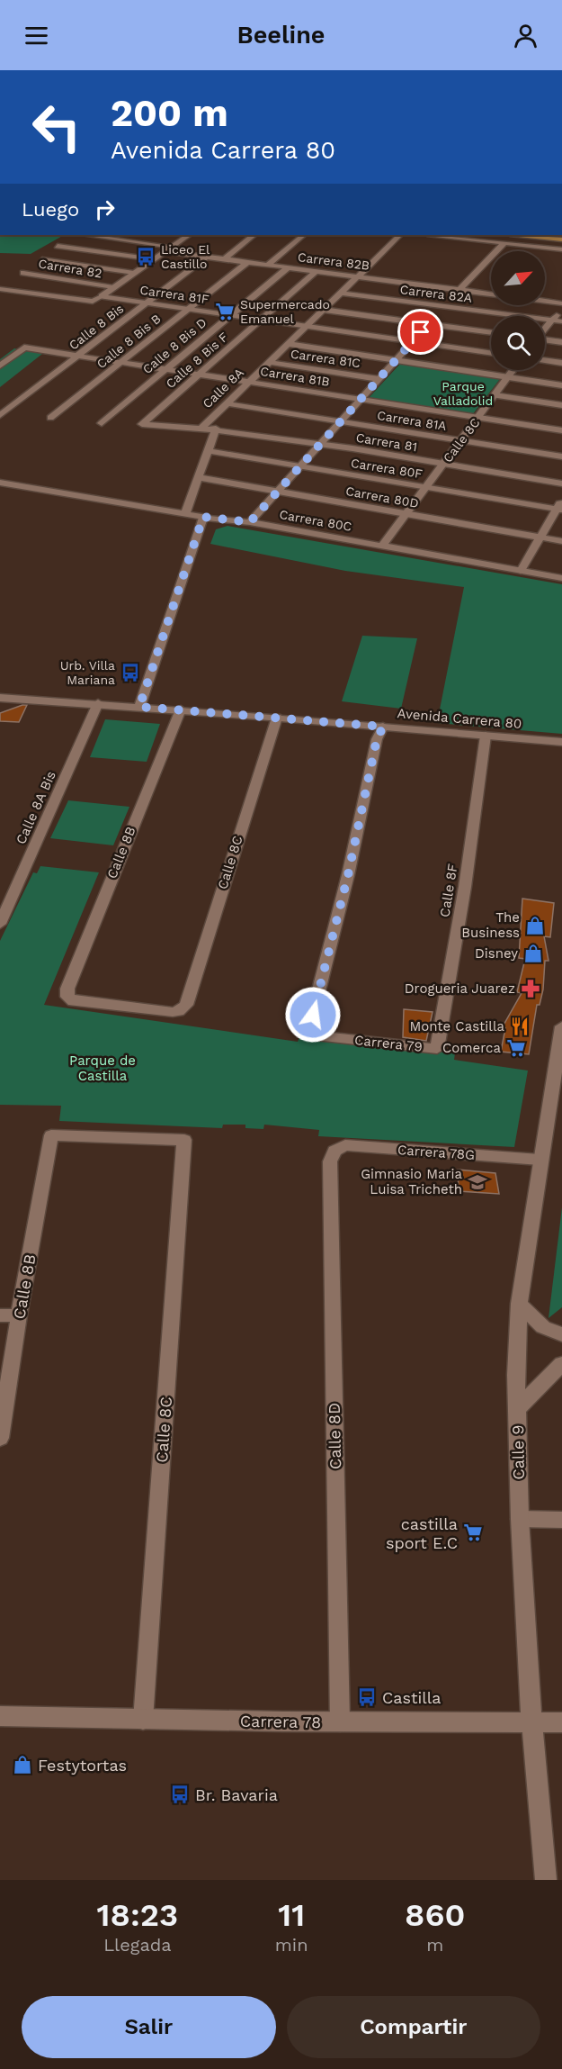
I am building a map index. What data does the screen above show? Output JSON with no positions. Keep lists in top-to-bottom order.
{
  "streets": {
    "street": [
      "Carrera 82B",
      "Carrera 82",
      "Carrera 82A",
      "Carrera 81F",
      "Calle 8 Bis",
      "Calle 8 Bis B",
      "Calle 8 Bis D",
      "Carrera 81C",
      "Calle 8 Bis F",
      "Carrera 81B",
      "Calle 8A",
      "Carrera 81A",
      "Calle 8C",
      "Carrera 81",
      "Carrera 80F",
      "Carrera 80D",
      "Carrera 80C",
      "Avenida Carrera 80",
      "Calle 8A Bis",
      "Calle 8B",
      "Calle 8F",
      "Carrera 79",
      "Carrera 78G",
      "Calle 8D",
      "Calle 9",
      "Carrera 78"
    ]
  },
  "crossings": [
    ["Carrera 82B", "Calle 8 Bis"],
    ["Carrera 82B", "Calle 8 Bis B"],
    ["Carrera 82B", "Calle 8 Bis D"],
    ["Carrera 82B", "Calle 8 Bis F"],
    ["Carrera 82B", "Calle 8A"],
    ["Carrera 82A", "Calle 8A"],
    ["Carrera 81F", "Calle 8 Bis"],
    ["Carrera 81F", "Calle 8 Bis B"],
    ["Carrera 81F", "Calle 8 Bis D"],
    ["Carrera 81F", "Calle 8 Bis F"],
    ["Carrera 81F", "Calle 8A"],
    ["Calle 8 Bis", "Carrera 81B"],
    ["Calle 8 Bis B", "Carrera 81B"],
    ["Calle 8 Bis D", "Carrera 81B"],
    ["Carrera 81C", "Calle 8A"],
    ["Calle 8 Bis F", "Carrera 81B"],
    ["Calle 8 Bis F", "Carrera 81"],
    ["Carrera 81B", "Calle 8A"],
    ["Carrera 81B", "Calle 8C"],
    ["Calle 8A", "Carrera 81A"],
    ["Calle 8A", "Carrera 81"],
    ["Carrera 81A", "Calle 8C"],
    ["Calle 8C", "Carrera 81"],
    ["Calle 8C", "Carrera 80F"],
    ["Calle 8C", "Carrera 80D"],
    ["Calle 8C", "Carrera 80C"],
    ["Calle 8C", "Avenida Carrera 80"],
    ["Calle 8C", "Calle 8B"],
    ["Calle 8C", "Carrera 78"],
    ["Avenida Carrera 80", "Calle 8A Bis"],
    ["Avenida Carrera 80", "Calle 8B"],
    ["Avenida Carrera 80", "Calle 8F"],
    ["Avenida Carrera 80", "Carrera 79"],
    ["Calle 8F", "Carrera 79"],
    ["Carrera 78G", "Calle 8D"],
    ["Carrera 78G", "Calle 9"],
    ["Calle 8D", "Carrera 78"],
    ["Calle 9", "Carrera 78"]
  ],
  "parks": ["Parque Valladolid", "Parque de Castilla"],
  "places": {
    "bus stop": [
      "Liceo El Castillo",
      "Urb. Villa Mariana",
      "Castilla",
      "Br. Bavaria"
    ],
    "supermarket": ["Supermercado Emanuel", "Comerca", "castilla sport E.C"],
    "shop": ["The Business", "Disney", "Festytortas"],
    "pharmacy": ["Drogueria Juarez"],
    "restaurant": ["Monte Castilla"],
    "school or university": ["Gimnasio Maria Luisa Tricheth"]
  },
  "north": "top right",
  "page": {
    "header": "Beeline",
    "turn": ["200 m", "Avenida Carrera 80"],
    "then": "Luego",
    "eta": [
      "18:23",
      "Llegada",
      "11",
      "min",
      "860",
      "m"
    ],
    "buttons": ["Salir", "Compartir"]
  }
}
